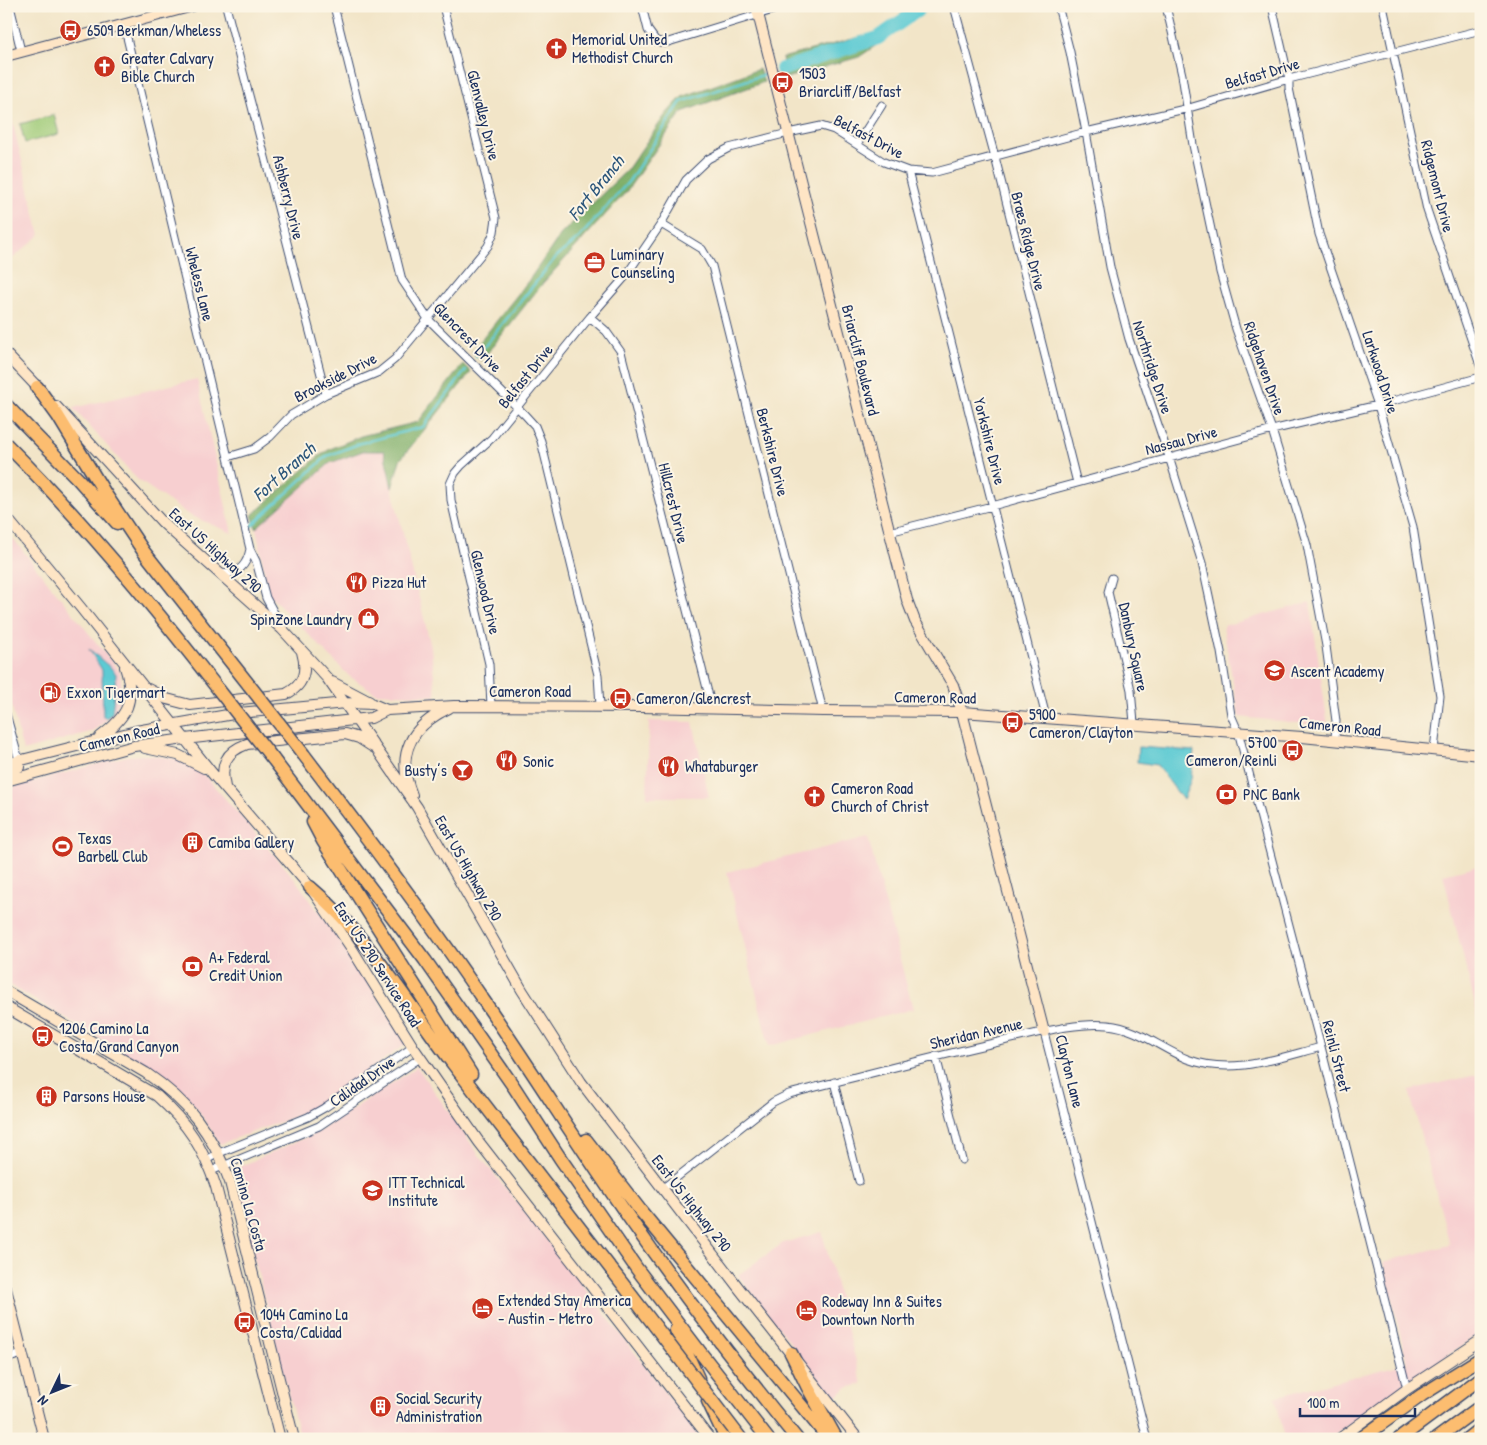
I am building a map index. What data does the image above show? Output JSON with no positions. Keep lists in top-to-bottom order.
{
  "streets": {
    "main road": [
      "Briarcliff Boulevard",
      "East US Highway 290",
      "Cameron Road",
      "East US 290 Service Road",
      "Clayton Lane",
      "Camino La Costa"
    ],
    "street": [
      "Belfast Drive",
      "Glenvalley Drive",
      "Ridgemont Drive",
      "Ashberry Drive",
      "Braes Ridge Drive",
      "Wheless Lane",
      "Glencrest Drive",
      "Northridge Drive",
      "Ridgehaven Drive",
      "Larkwood Drive",
      "Brookside Drive",
      "Nassau Drive",
      "Yorkshire Drive",
      "Berkshire Drive",
      "Hillcrest Drive",
      "Glenwood Drive",
      "Danbury Square",
      "Sheridan Avenue",
      "Reinli Street",
      "Calidad Drive"
    ]
  },
  "crossings": [
    ["Belfast Drive", "Ridgemont Drive"],
    ["Belfast Drive", "Braes Ridge Drive"],
    ["Belfast Drive", "Glencrest Drive"],
    ["Belfast Drive", "Briarcliff Boulevard"],
    ["Belfast Drive", "Northridge Drive"],
    ["Belfast Drive", "Ridgehaven Drive"],
    ["Belfast Drive", "Larkwood Drive"],
    ["Belfast Drive", "Yorkshire Drive"],
    ["Belfast Drive", "Berkshire Drive"],
    ["Belfast Drive", "Hillcrest Drive"],
    ["Belfast Drive", "Glenwood Drive"],
    ["Glenvalley Drive", "Brookside Drive"],
    ["Ashberry Drive", "Brookside Drive"],
    ["Braes Ridge Drive", "Nassau Drive"],
    ["Wheless Lane", "Brookside Drive"],
    ["Wheless Lane", "East US Highway 290"],
    ["Glencrest Drive", "Brookside Drive"],
    ["Glencrest Drive", "Cameron Road"],
    ["Briarcliff Boulevard", "Nassau Drive"],
    ["Briarcliff Boulevard", "Cameron Road"],
    ["Briarcliff Boulevard", "Clayton Lane"],
    ["Northridge Drive", "Nassau Drive"],
    ["Northridge Drive", "Cameron Road"],
    ["Northridge Drive", "Reinli Street"],
    ["Ridgehaven Drive", "Nassau Drive"],
    ["Ridgehaven Drive", "Cameron Road"],
    ["Larkwood Drive", "Nassau Drive"],
    ["Larkwood Drive", "Cameron Road"],
    ["Nassau Drive", "Yorkshire Drive"],
    ["Yorkshire Drive", "Cameron Road"],
    ["Berkshire Drive", "Cameron Road"],
    ["Hillcrest Drive", "Cameron Road"],
    ["East US Highway 290", "Cameron Road"],
    ["East US Highway 290", "Sheridan Avenue"],
    ["Glenwood Drive", "Cameron Road"],
    ["Danbury Square", "Cameron Road"],
    ["Cameron Road", "Reinli Street"],
    ["Cameron Road", "Clayton Lane"],
    ["East US 290 Service Road", "Calidad Drive"],
    ["Sheridan Avenue", "Reinli Street"],
    ["Sheridan Avenue", "Clayton Lane"],
    ["Calidad Drive", "Camino La Costa"]
  ],
  "water": ["Fort Branch"],
  "places": {
    "bus stop": [
      "6509 Berkman/Wheless",
      "1503 Briarcliff/Belfast",
      "Cameron/Glencrest",
      "5900 Cameron/Clayton",
      "5700 Cameron/Reinli",
      "1206 Camino La Costa/Grand Canyon",
      "1044 Camino La Costa/Calidad"
    ],
    "church": ["Memorial United Methodist Church", "Greater Calvary Bible Church", "Cameron Road Church of Christ"],
    "office": ["Luminary Counseling"],
    "restaurant": ["Pizza Hut", "Sonic", "Whataburger"],
    "shop": ["SpinZone Laundry"],
    "school or university": ["Ascent Academy", "ITT Technical Institute"],
    "fuel station": ["Exxon Tigermart"],
    "bar": ["Busty’s"],
    "bank": ["PNC Bank", "A+ Federal Credit Union"],
    "building": ["Camiba Gallery", "Parsons House", "Social Security Administration"],
    "sports": ["Texas Barbell Club"],
    "hotel": ["Extended Stay America - Austin - Metro", "Rodeway Inn & Suites Downtown North"]
  },
  "scale_bar": "100 m",
  "north": "bottom left"
}
